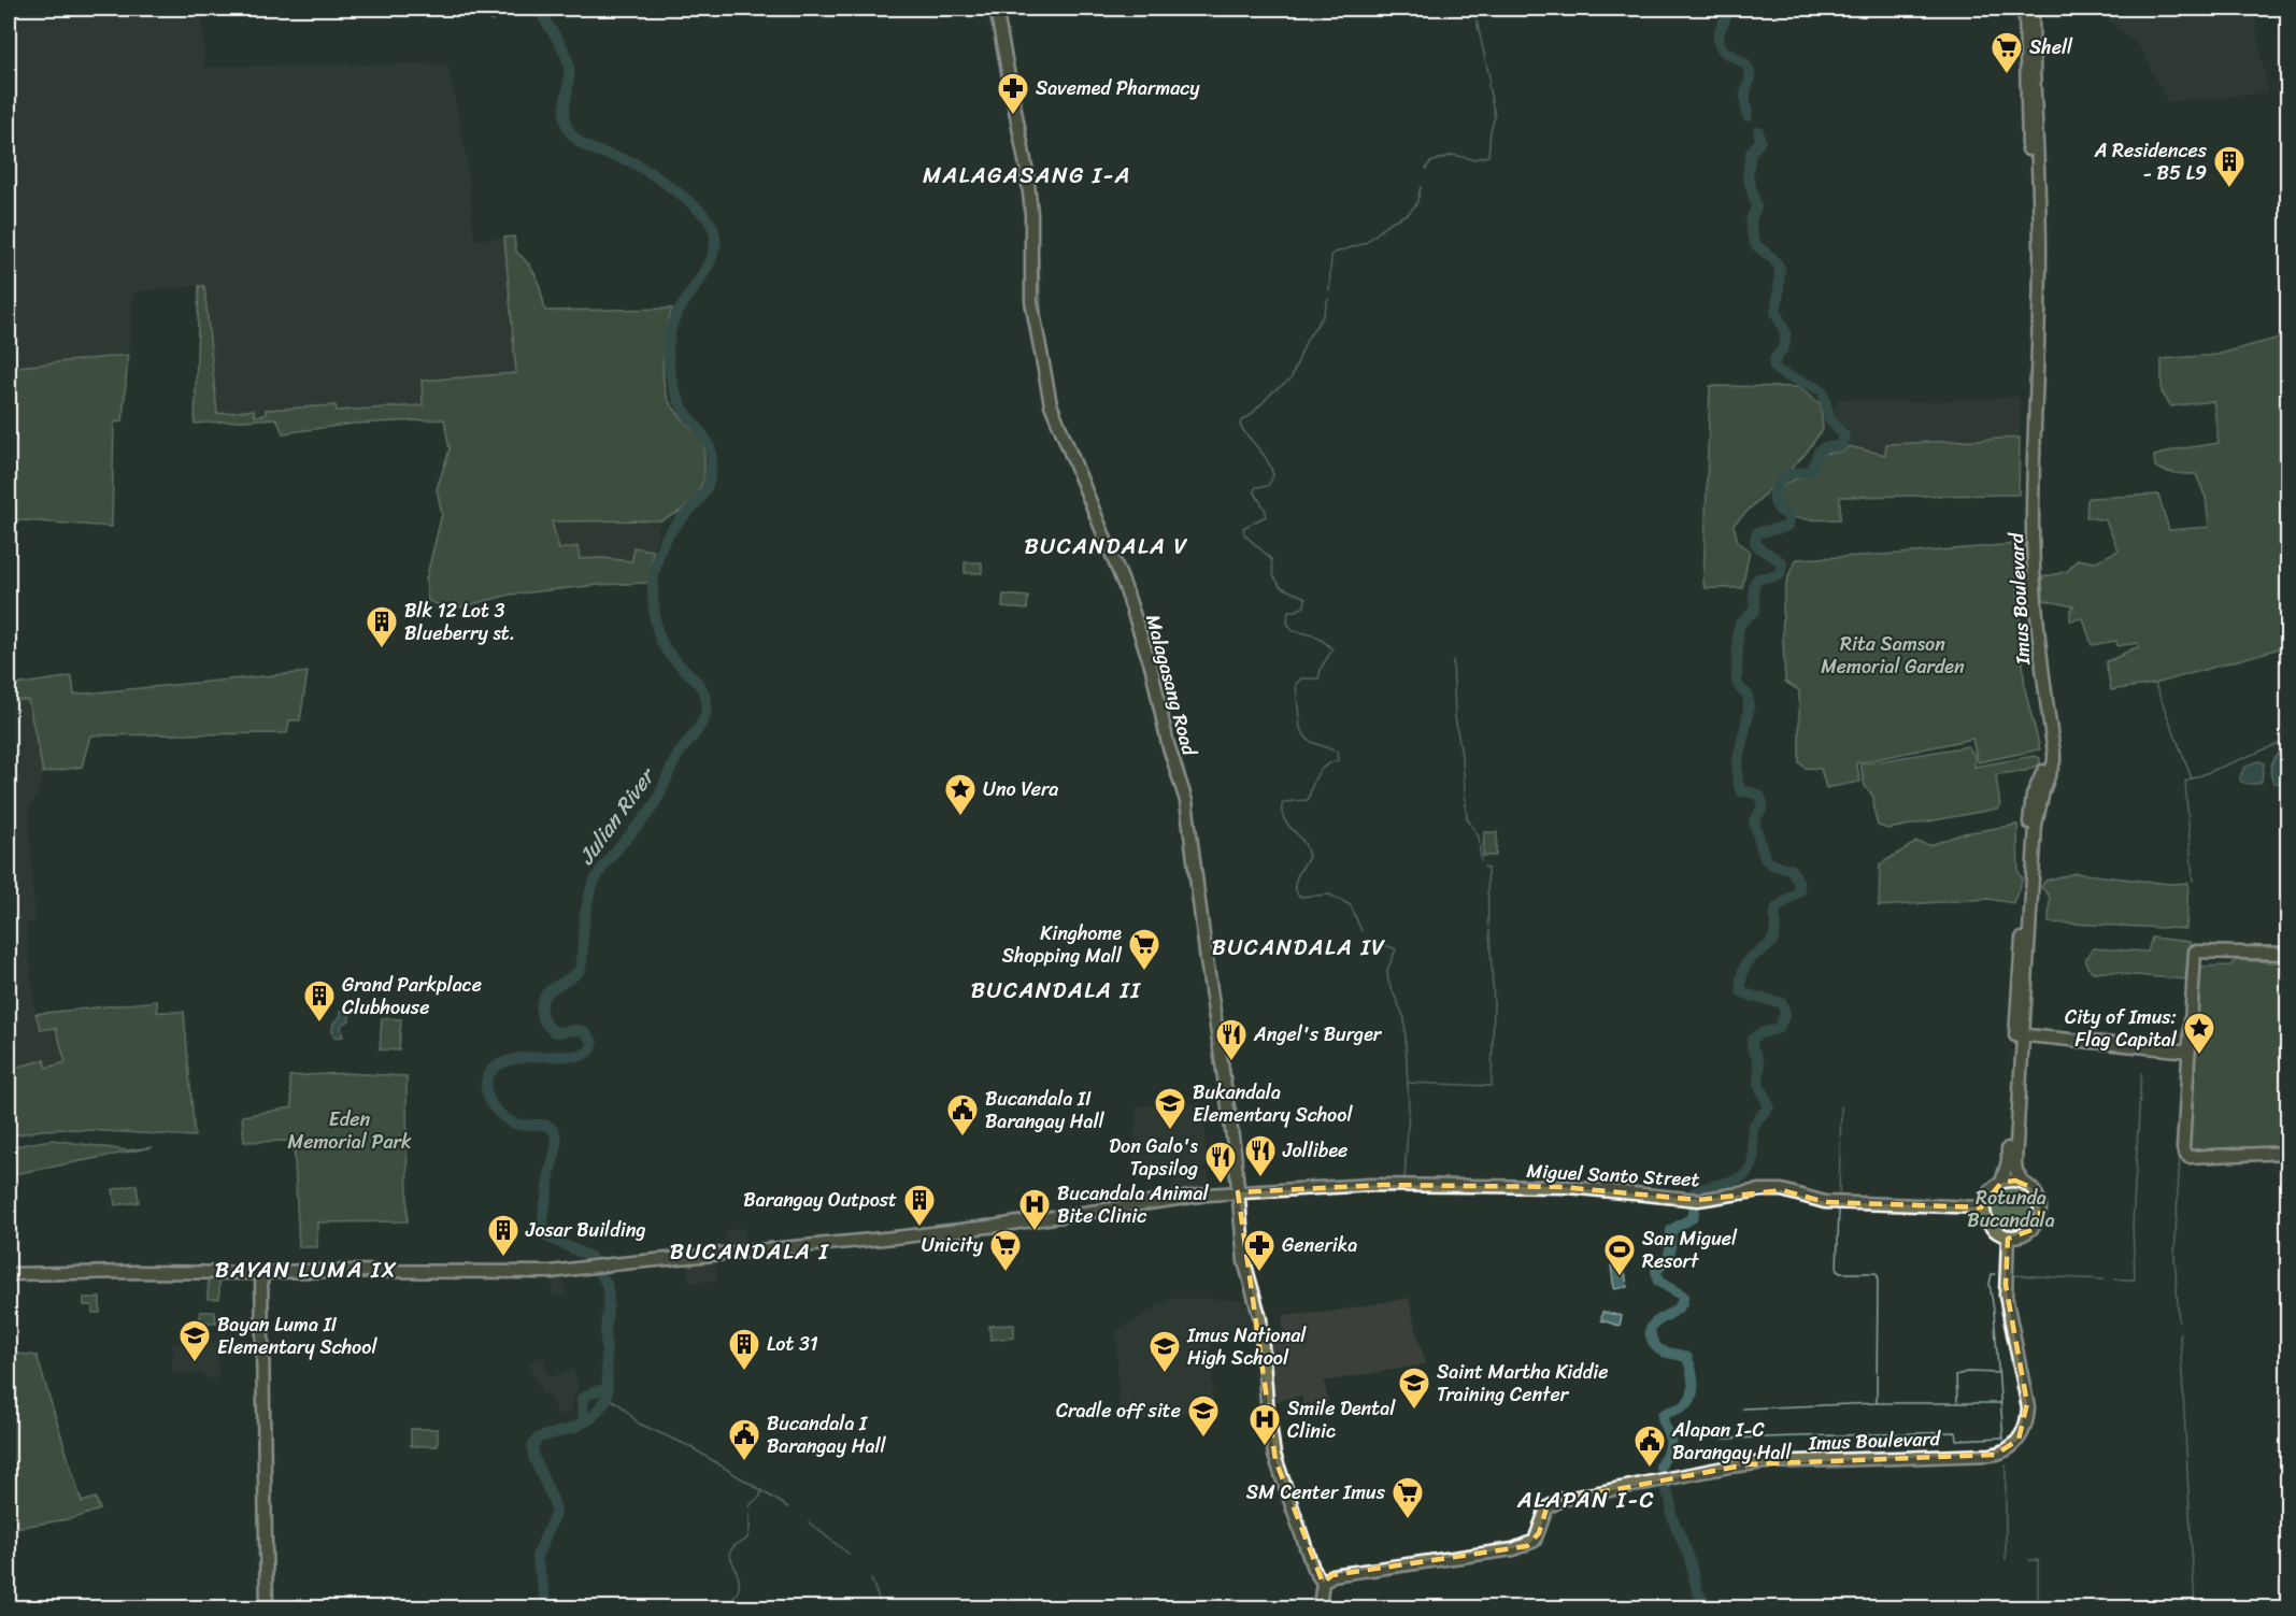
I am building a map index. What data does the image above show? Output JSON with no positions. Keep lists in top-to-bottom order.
{
  "streets": {
    "main road": ["Imus Boulevard", "Malagasang Road", "Miguel Santo Street"]
  },
  "crossings": [
    ["Imus Boulevard", "Malagasang Road"],
    ["Imus Boulevard", "Miguel Santo Street"],
    ["Malagasang Road", "Miguel Santo Street"]
  ],
  "districts": [
    "MALAGASANG I-A",
    "BUCANDALA V",
    "BUCANDALA IV",
    "BUCANDALA II",
    "BUCANDALA I",
    "BAYAN LUMA IX",
    "ALAPAN I-C"
  ],
  "water": ["Julian River"],
  "parks": ["Rita Samson Memorial Garden", "Eden Memorial Park", "Rotunda Bucandala"],
  "places": {
    "supermarket": [
      "Shell",
      "Kinghome Shopping Mall",
      "Unicity",
      "SM Center Imus"
    ],
    "pharmacy": ["Savemed Pharmacy", "Generika"],
    "building": [
      "A Residences - B5 L9",
      "Blk 12 Lot 3 Blueberry st.",
      "Grand Parkplace Clubhouse",
      "Barangay Outpost",
      "Josar Building",
      "Lot 31"
    ],
    "place": ["Uno Vera", "City of Imus: Flag Capital"],
    "restaurant": ["Angel's Burger", "Jollibee", "Don Galo's Tapsilog"],
    "school or university": [
      "Bukandala Elementary School",
      "Bayan Luma II Elementary School",
      "Imus National High School",
      "Saint Martha Kiddie Training Center",
      "Cradle off site"
    ],
    "public building": ["Bucandala II Barangay Hall", "Bucandala I Barangay Hall", "Alapan I-C Barangay Hall"],
    "hospital": ["Bucandala Animal Bite Clinic", "Smile Dental Clinic"],
    "sports": ["San Miguel Resort"]
  }
}
